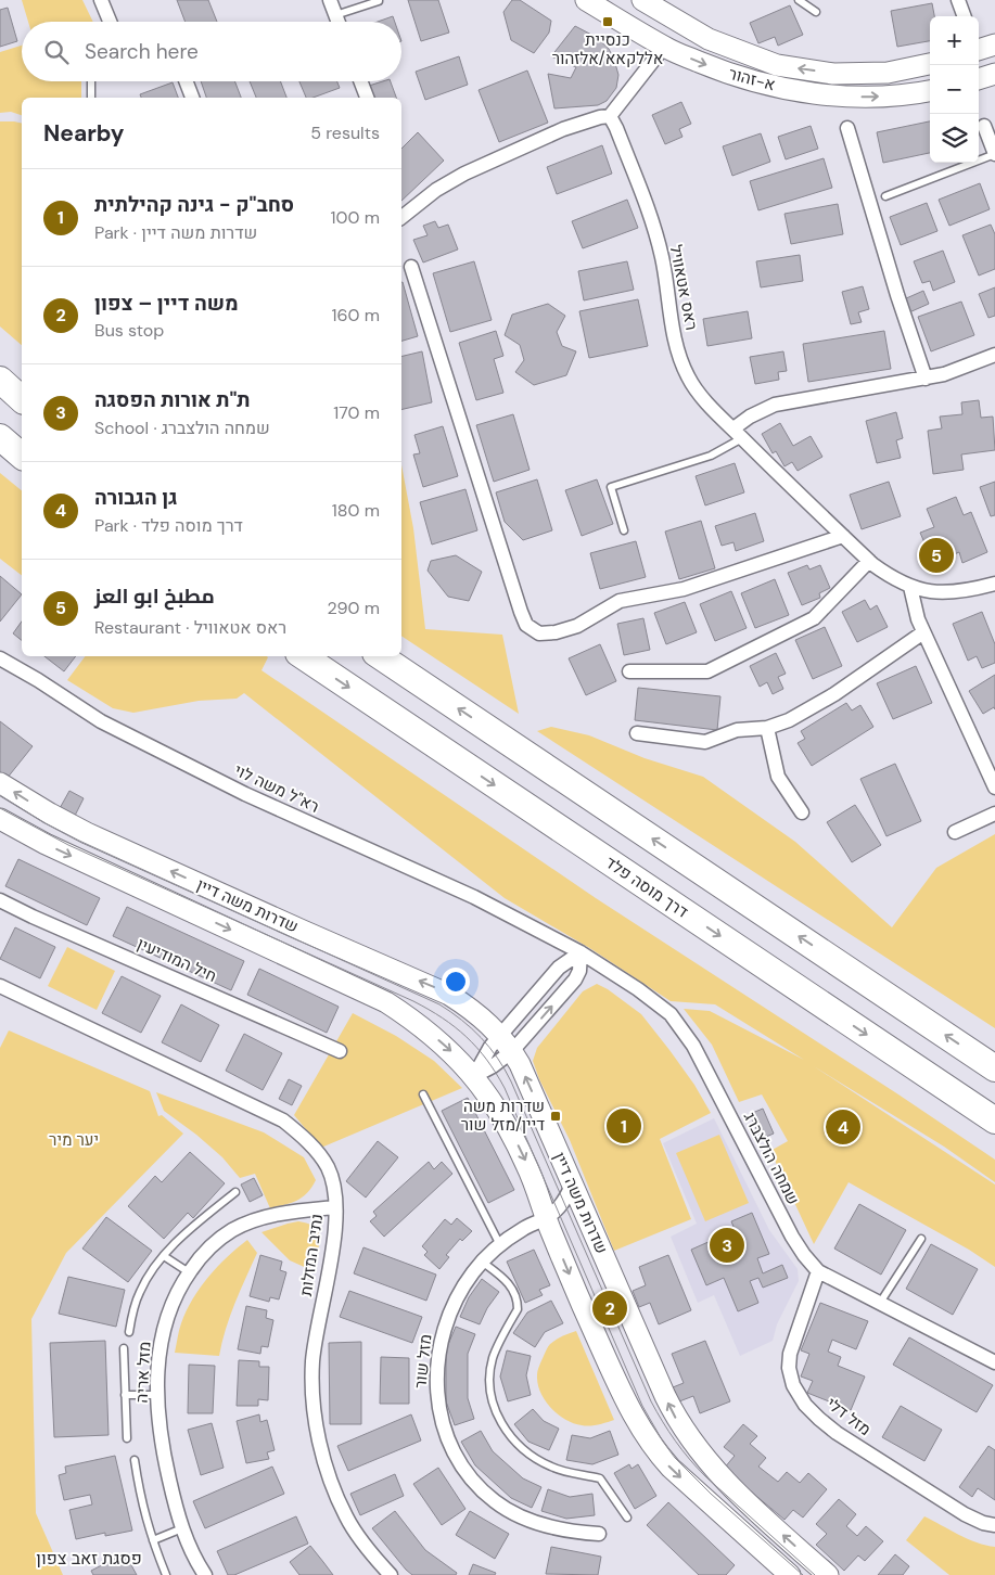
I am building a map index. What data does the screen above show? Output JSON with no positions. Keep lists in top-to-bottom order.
{
  "streets": {
    "highway": ["דרך מוסה פלד"],
    "street": [
      "א-זהור",
      "ראס אטאוויל",
      "רא\"ל משה לוי",
      "שדרות משה דיין",
      "חיל המודיעין",
      "שמחה הולצברג",
      "נתיב המזלות",
      "מזל שור",
      "מזל אריה",
      "מזל דלי"
    ]
  },
  "crossings": [
    ["רא\"ל משה לוי", "שמחה הולצברג"],
    ["שדרות משה דיין", "מזל שור"],
    ["שמחה הולצברג", "מזל דלי"],
    ["נתיב המזלות", "מזל אריה"]
  ],
  "districts": ["פסגת זאב צפון"],
  "parks": ["יער מיר"],
  "places": {
    "transit": ["כנסיית אללקאא/אלזהור", "שדרות משה דיין/מזל שור"]
  },
  "page": {
    "map_buttons": ["+", "−"],
    "search": "Search here",
    "heading": ["Nearby", "5 results"],
    "list": [
      {
        "mark": "1",
        "name": "סחב\"ק - גינה קהילתית",
        "note": "Park · שדרות משה דיין",
        "value": "100 m"
      },
      {
        "mark": "2",
        "name": "משה דיין – צפון",
        "note": "Bus stop",
        "value": "160 m"
      },
      {
        "mark": "3",
        "name": "ת\"ת אורות הפסגה",
        "note": "School · שמחה הולצברג",
        "value": "170 m"
      },
      {
        "mark": "4",
        "name": "גן הגבורה",
        "note": "Park · דרך מוסה פלד",
        "value": "180 m"
      },
      {
        "mark": "5",
        "name": "مطبخ ابو العز",
        "note": "Restaurant · ראס אטאוויל",
        "value": "290 m"
      }
    ],
    "pins": [
      "5",
      "1",
      "4",
      "3",
      "2"
    ]
  }
}
